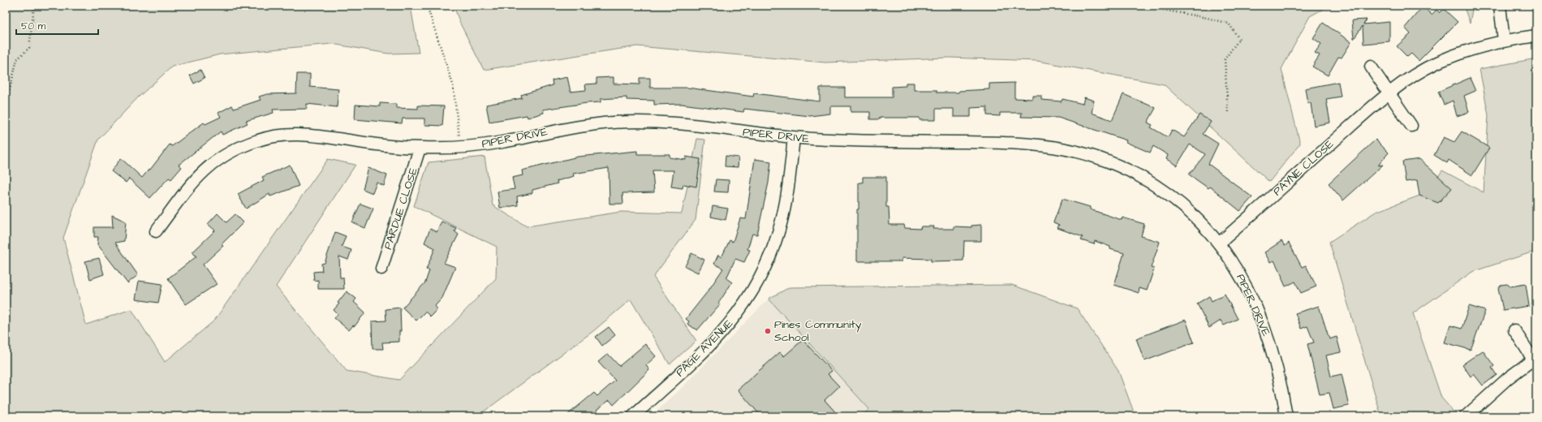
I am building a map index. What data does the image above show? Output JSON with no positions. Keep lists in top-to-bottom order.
{
  "streets": {
    "street": [
      "PIPER DRIVE",
      "PAYNE CLOSE",
      "PARDUE CLOSE",
      "PAGE AVENUE"
    ]
  },
  "crossings": [
    ["PIPER DRIVE", "PAYNE CLOSE"],
    ["PIPER DRIVE", "PARDUE CLOSE"],
    ["PIPER DRIVE", "PAGE AVENUE"]
  ],
  "places": ["Pines Community School"],
  "scale_bar": "50 m"
}
